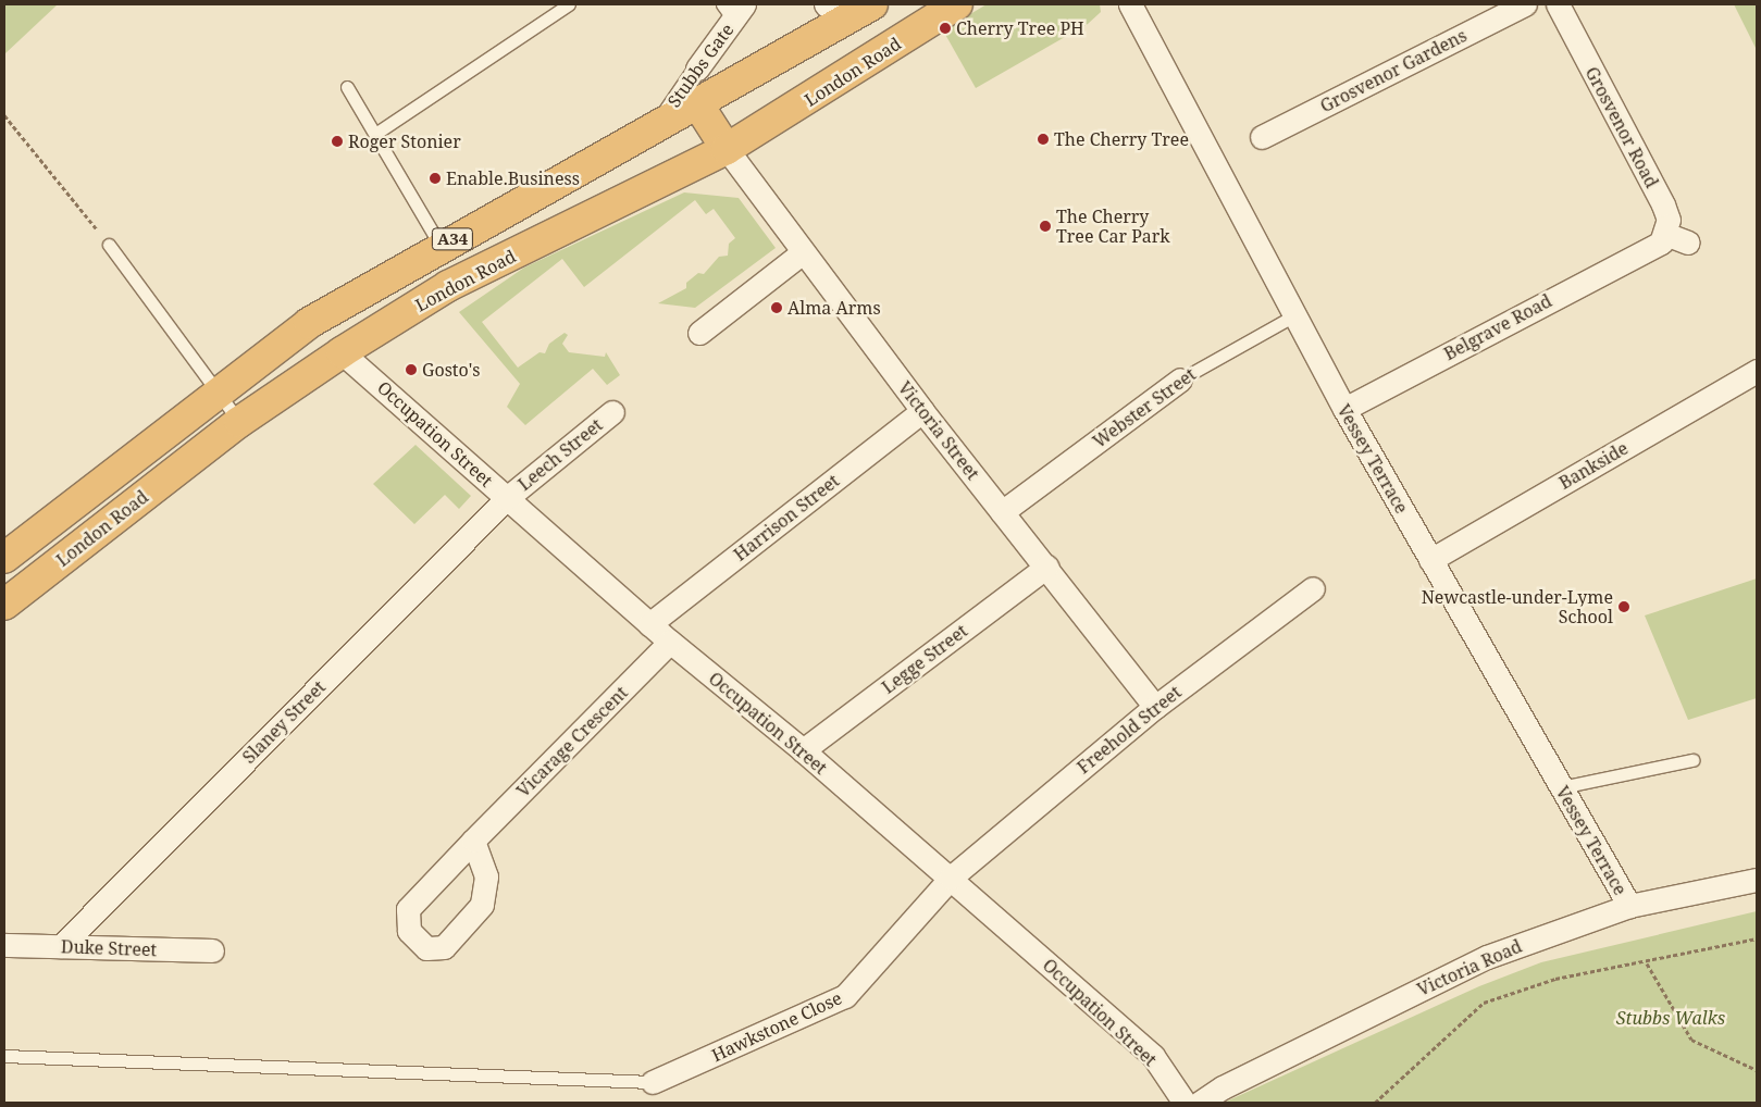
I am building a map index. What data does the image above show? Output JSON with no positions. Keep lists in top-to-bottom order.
{
  "streets": {
    "highway": ["London Road", "A34"],
    "street": [
      "Stubbs Gate",
      "Grosvenor Gardens",
      "Grosvenor Road",
      "Belgrave Road",
      "Webster Street",
      "Victoria Street",
      "Occupation Street",
      "Leech Street",
      "Vessey Terrace",
      "Bankside",
      "Harrison Street",
      "Legge Street",
      "Slaney Street",
      "Freehold Street",
      "Vicarage Crescent",
      "Duke Street",
      "Victoria Road",
      "Hawkstone Close"
    ]
  },
  "crossings": [
    ["Stubbs Gate", "London Road"],
    ["London Road", "Victoria Street"],
    ["London Road", "Occupation Street"],
    ["Grosvenor Road", "Belgrave Road"],
    ["Belgrave Road", "Vessey Terrace"],
    ["Webster Street", "Victoria Street"],
    ["Webster Street", "Vessey Terrace"],
    ["Victoria Street", "Harrison Street"],
    ["Victoria Street", "Legge Street"],
    ["Victoria Street", "Freehold Street"],
    ["Occupation Street", "Leech Street"],
    ["Occupation Street", "Harrison Street"],
    ["Occupation Street", "Legge Street"],
    ["Occupation Street", "Slaney Street"],
    ["Occupation Street", "Freehold Street"],
    ["Occupation Street", "Vicarage Crescent"],
    ["Occupation Street", "Hawkstone Close"],
    ["Leech Street", "Slaney Street"],
    ["Vessey Terrace", "Bankside"],
    ["Vessey Terrace", "Victoria Road"],
    ["Slaney Street", "Duke Street"],
    ["Freehold Street", "Hawkstone Close"]
  ],
  "parks": ["Stubbs Walks"],
  "places": [
    "Cherry Tree PH",
    "The Cherry Tree",
    "Roger Stonier",
    "Enable.Business",
    "The Cherry Tree Car Park",
    "Alma Arms",
    "Gosto's",
    "Newcastle-under-Lyme School"
  ]
}
